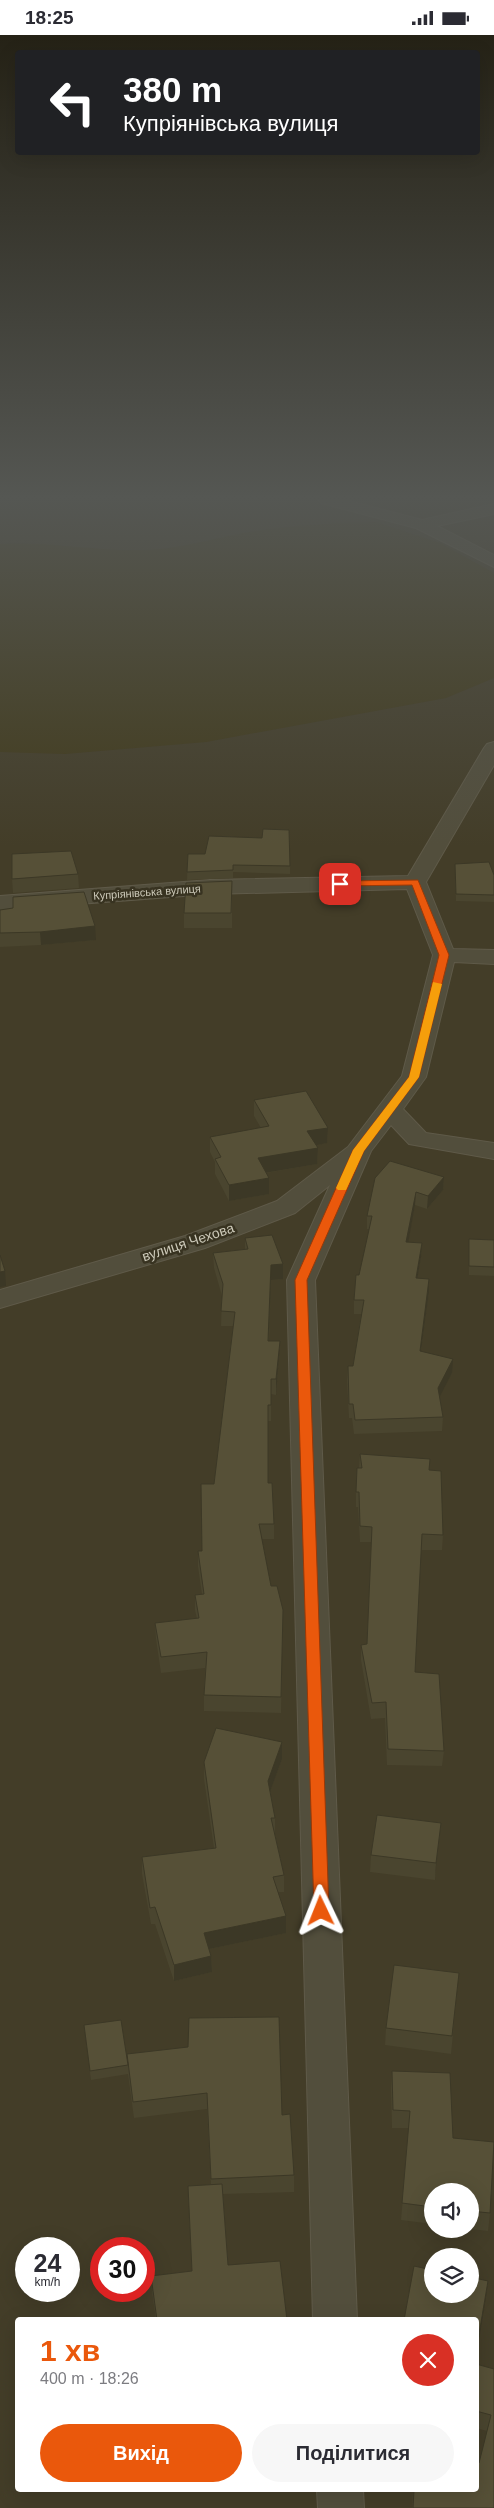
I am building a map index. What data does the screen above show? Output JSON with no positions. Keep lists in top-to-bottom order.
{
  "streets": {
    "street": ["Купріянівська вулиця", "вулиця Чехова"]
  },
  "page": {
    "status": "18:25",
    "turn": ["380 m", "Купріянівська вулиця"],
    "speed": "24 km/h",
    "limit": "30",
    "heading": ["1 хв", "400 m · 18:26"],
    "buttons": ["Вихід", "Поділитися"]
  }
}
